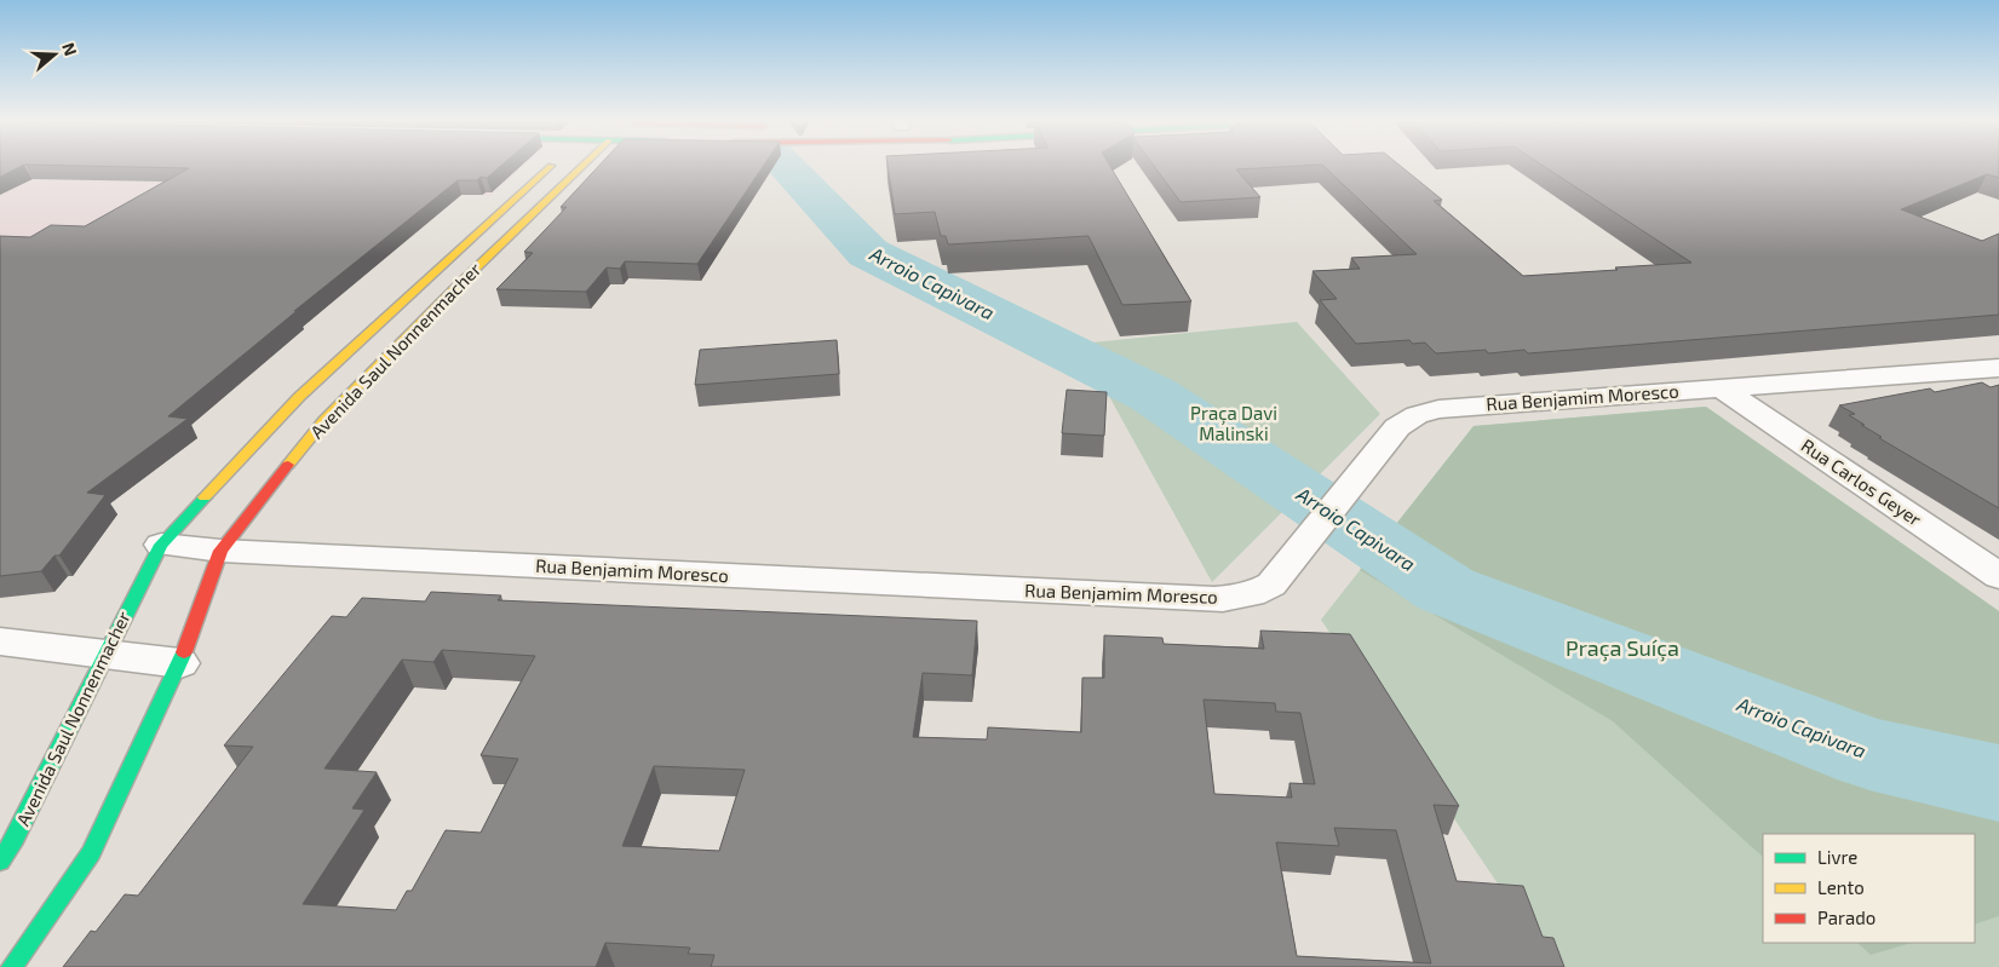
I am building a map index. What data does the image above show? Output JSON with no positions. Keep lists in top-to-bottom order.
{
  "streets": {
    "street": ["Avenida Saul Nonnenmacher", "Rua Benjamim Moresco", "Rua Carlos Geyer"]
  },
  "crossings": [
    ["Avenida Saul Nonnenmacher", "Rua Benjamim Moresco"],
    ["Rua Benjamim Moresco", "Rua Carlos Geyer"]
  ],
  "water": ["Arroio Capivara"],
  "parks": ["Praça Davi Malinski", "Praça Suíça"],
  "legend": ["Livre", "Lento", "Parado"],
  "north": "right"
}
